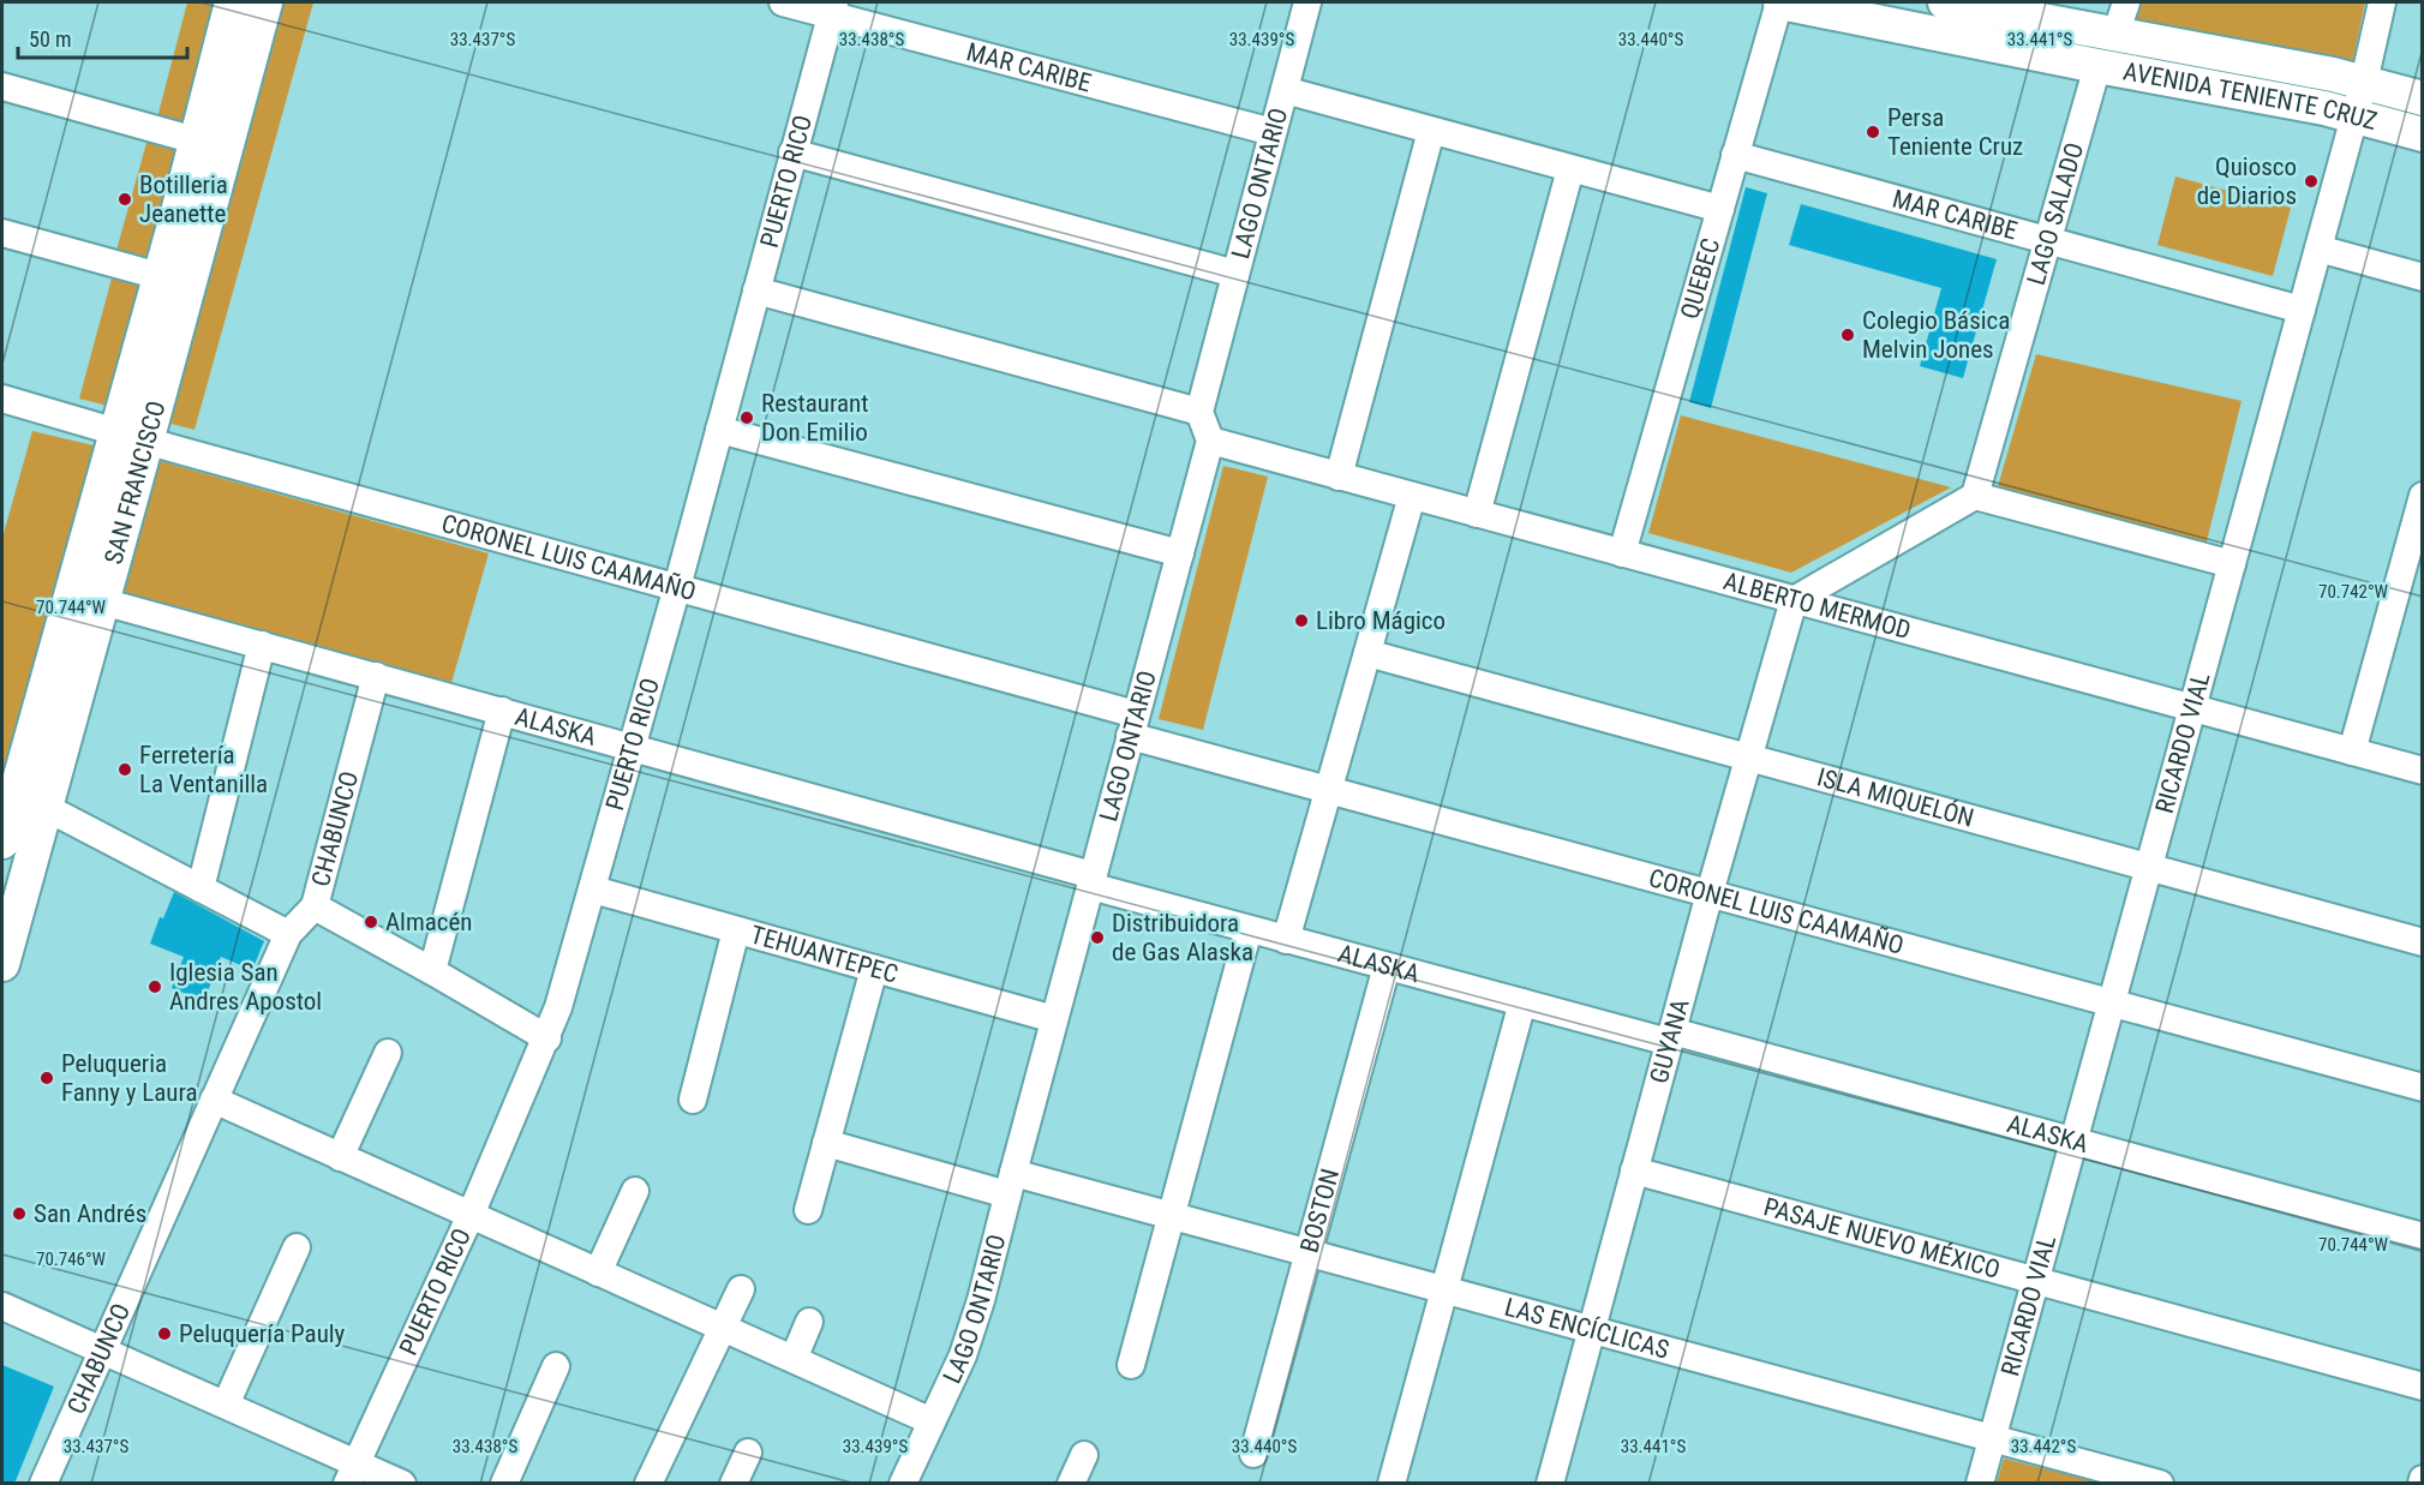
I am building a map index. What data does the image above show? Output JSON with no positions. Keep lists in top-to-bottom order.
{
  "streets": {
    "main road": ["AVENIDA TENIENTE CRUZ", "SAN FRANCISCO"],
    "street": [
      "MAR CARIBE",
      "PUERTO RICO",
      "LAGO ONTARIO",
      "LAGO SALADO",
      "QUEBEC",
      "CORONEL LUIS CAAMAÑO",
      "ALBERTO MERMOD",
      "ALASKA",
      "RICARDO VIAL",
      "ISLA MIQUELÓN",
      "CHABUNCO",
      "TEHUANTEPEC",
      "GUYANA",
      "BOSTON",
      "PASAJE NUEVO MÉXICO",
      "LAS ENCÍCLICAS"
    ]
  },
  "crossings": [
    ["MAR CARIBE", "PUERTO RICO"],
    ["MAR CARIBE", "LAGO ONTARIO"],
    ["MAR CARIBE", "LAGO SALADO"],
    ["MAR CARIBE", "QUEBEC"],
    ["MAR CARIBE", "RICARDO VIAL"],
    ["AVENIDA TENIENTE CRUZ", "LAGO SALADO"],
    ["AVENIDA TENIENTE CRUZ", "QUEBEC"],
    ["AVENIDA TENIENTE CRUZ", "RICARDO VIAL"],
    ["PUERTO RICO", "CORONEL LUIS CAAMAÑO"],
    ["PUERTO RICO", "ALASKA"],
    ["PUERTO RICO", "TEHUANTEPEC"],
    ["LAGO ONTARIO", "CORONEL LUIS CAAMAÑO"],
    ["LAGO ONTARIO", "ALBERTO MERMOD"],
    ["LAGO ONTARIO", "ALASKA"],
    ["LAGO ONTARIO", "TEHUANTEPEC"],
    ["LAGO ONTARIO", "LAS ENCÍCLICAS"],
    ["QUEBEC", "ALBERTO MERMOD"],
    ["SAN FRANCISCO", "CORONEL LUIS CAAMAÑO"],
    ["SAN FRANCISCO", "ALASKA"],
    ["CORONEL LUIS CAAMAÑO", "RICARDO VIAL"],
    ["CORONEL LUIS CAAMAÑO", "GUYANA"],
    ["ALBERTO MERMOD", "RICARDO VIAL"],
    ["ALBERTO MERMOD", "GUYANA"],
    ["ALASKA", "RICARDO VIAL"],
    ["ALASKA", "CHABUNCO"],
    ["ALASKA", "GUYANA"],
    ["ALASKA", "BOSTON"],
    ["RICARDO VIAL", "ISLA MIQUELÓN"],
    ["RICARDO VIAL", "PASAJE NUEVO MÉXICO"],
    ["RICARDO VIAL", "LAS ENCÍCLICAS"],
    ["ISLA MIQUELÓN", "GUYANA"],
    ["GUYANA", "PASAJE NUEVO MÉXICO"],
    ["GUYANA", "LAS ENCÍCLICAS"],
    ["BOSTON", "LAS ENCÍCLICAS"]
  ],
  "places": [
    "Persa Teniente Cruz",
    "Quiosco de Diarios",
    "Botilleria Jeanette",
    "Colegio Básica Melvin Jones",
    "Restaurant Don Emilio",
    "Libro Mágico",
    "Ferretería La Ventanilla",
    "Almacén",
    "Distribuidora de Gas Alaska",
    "Iglesia San Andres Apostol",
    "Peluqueria Fanny y Laura",
    "San Andrés",
    "Peluquería Pauly"
  ],
  "scale_bar": "50 m",
  "coordinates": [
    "33.440°S",
    "33.441°S",
    "33.437°S",
    "33.438°S",
    "33.439°S",
    "70.742°W",
    "70.744°W",
    "70.746°W",
    "33.442°S"
  ]
}
